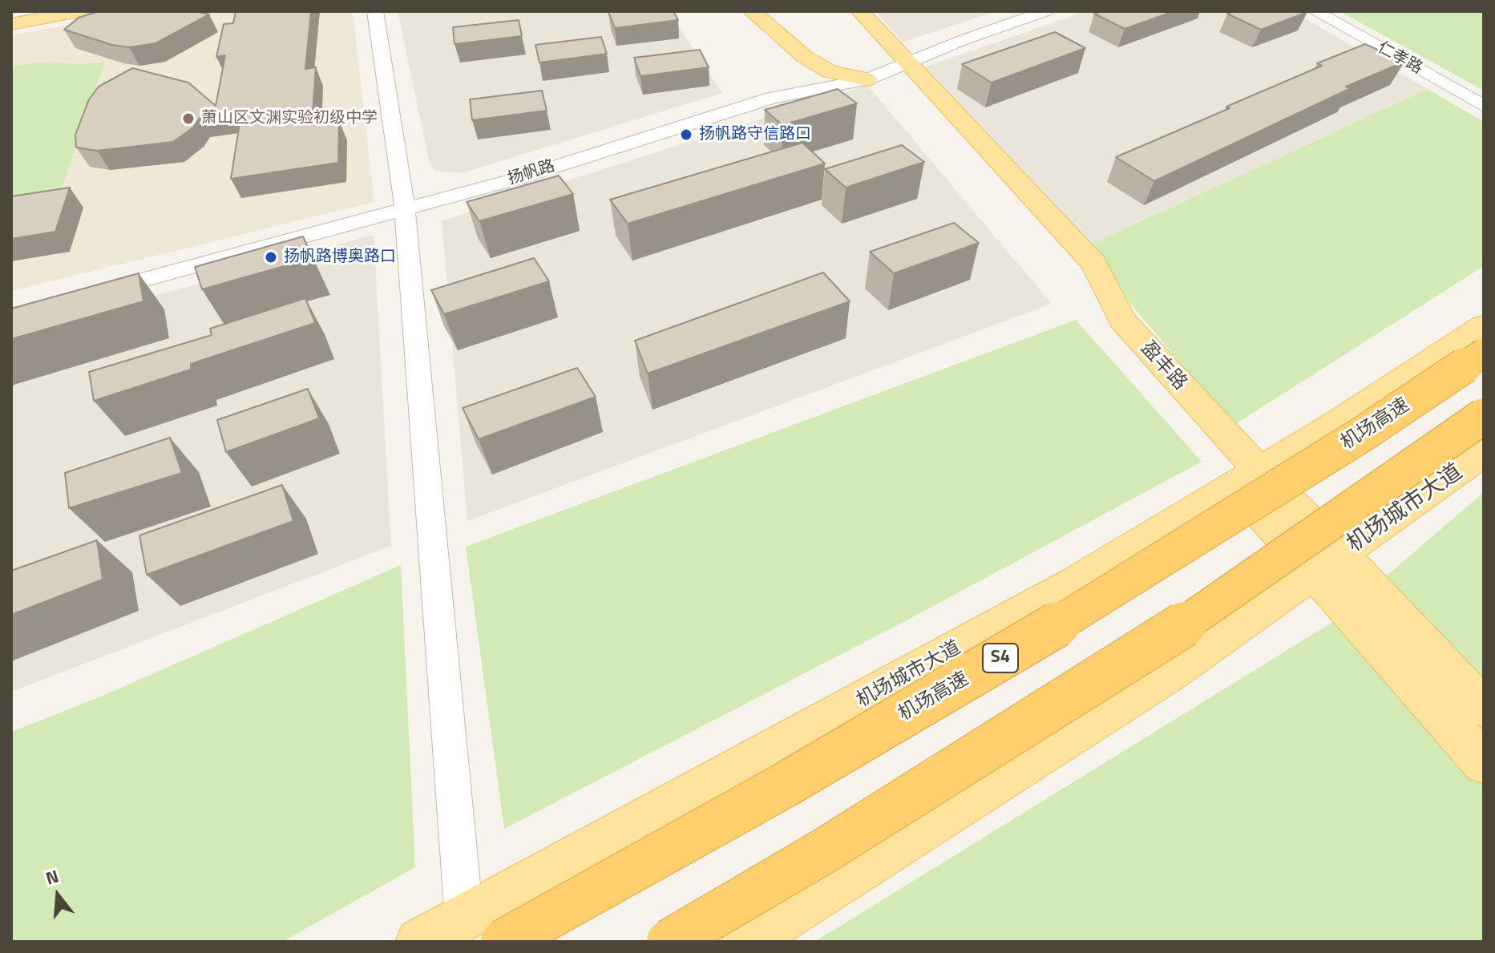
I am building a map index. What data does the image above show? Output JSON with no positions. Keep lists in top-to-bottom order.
{
  "streets": {
    "highway": ["机场高速", "S4"],
    "main road": ["盈丰路", "机场城市大道"],
    "street": ["仁孝路", "扬帆路"]
  },
  "crossings": [
    ["扬帆路", "盈丰路"],
    ["盈丰路", "机场城市大道"]
  ],
  "places": ["萧山区文渊实验初级中学", "扬帆路守信路口", "扬帆路博奥路口"],
  "north": "top"
}
